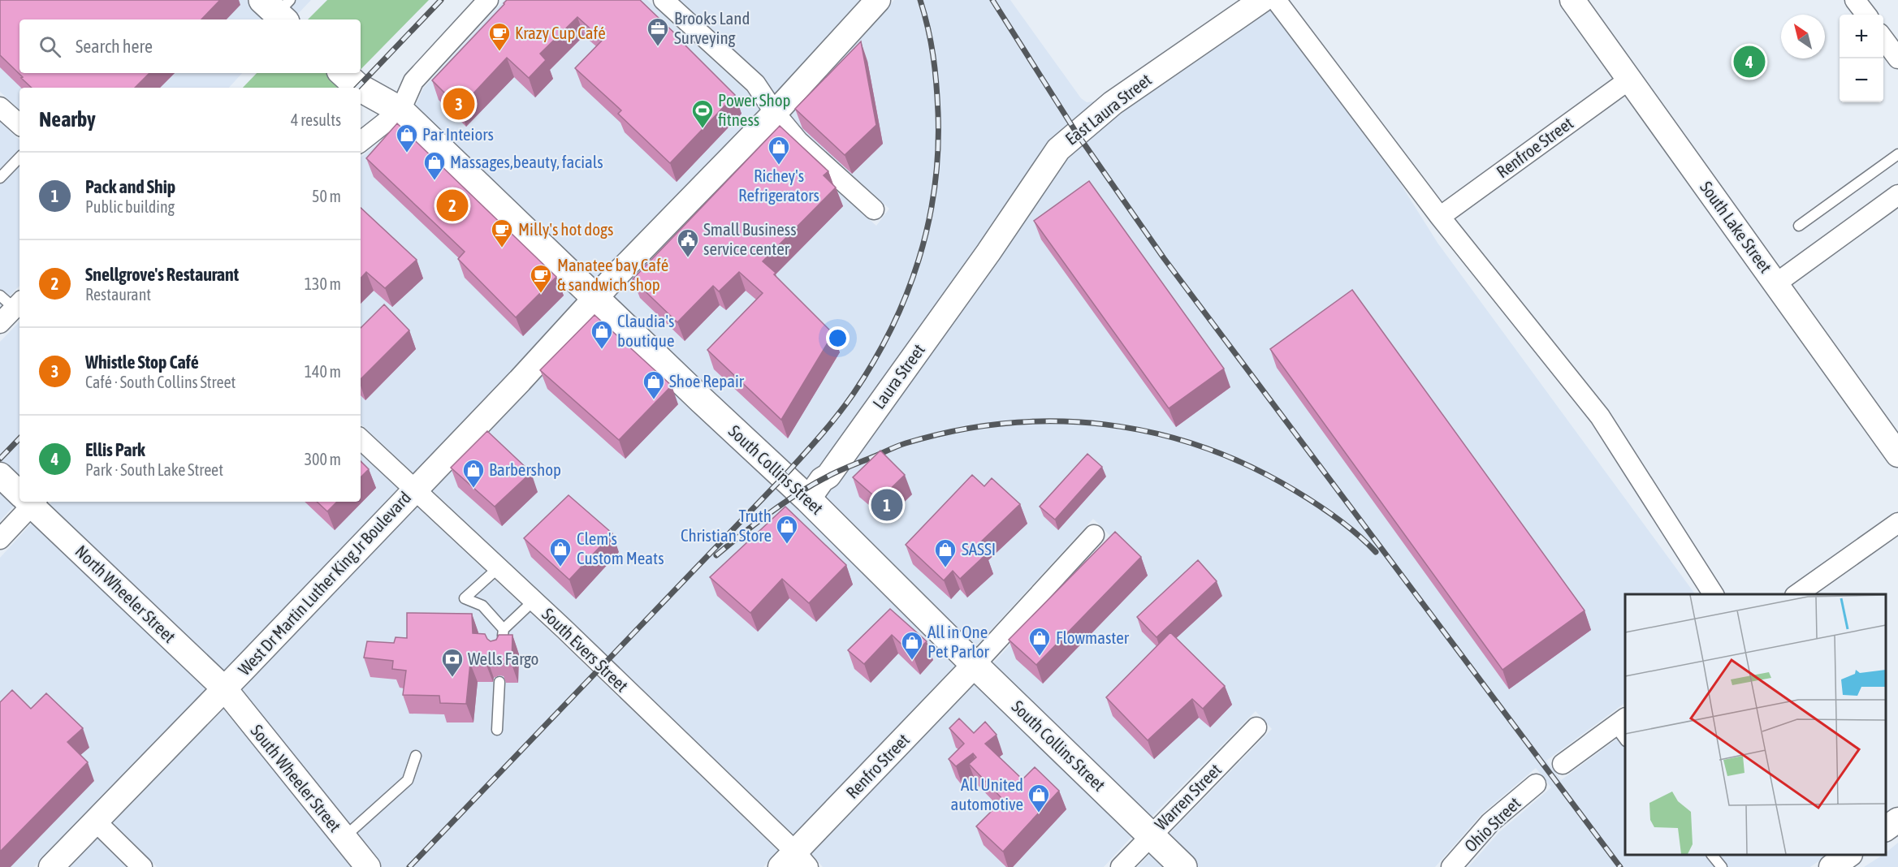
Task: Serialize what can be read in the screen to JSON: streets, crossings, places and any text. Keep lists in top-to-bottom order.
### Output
{
  "streets": {
    "main road": ["South Collins Street"],
    "street": [
      "East Laura Street",
      "Renfroe Street",
      "South Lake Street",
      "Laura Street",
      "West Dr Martin Luther King Jr Boulevard",
      "North Wheeler Street",
      "South Evers Street",
      "Renfro Street",
      "South Wheeler Street",
      "Warren Street",
      "Ohio Street"
    ]
  },
  "crossings": [
    ["East Laura Street", "Laura Street"],
    ["Renfroe Street", "South Lake Street"],
    ["Laura Street", "South Collins Street"],
    ["South Collins Street", "West Dr Martin Luther King Jr Boulevard"],
    ["South Collins Street", "Renfro Street"],
    ["South Collins Street", "Warren Street"],
    ["West Dr Martin Luther King Jr Boulevard", "North Wheeler Street"],
    ["West Dr Martin Luther King Jr Boulevard", "South Evers Street"],
    ["West Dr Martin Luther King Jr Boulevard", "South Wheeler Street"],
    ["North Wheeler Street", "South Wheeler Street"],
    ["South Evers Street", "Renfro Street"]
  ],
  "places": {
    "office": ["Brooks Land Surveying"],
    "cafe": ["Krazy Cup Café", "Milly's hot dogs", "Manatee bay Café & sandwich shop"],
    "sports": ["Power Shop fitness"],
    "shop": [
      "Par Inteiors",
      "Richey's Refrigerators",
      "Massages,beauty, facials",
      "Claudia's boutique",
      "Shoe Repair",
      "Barbershop",
      "Truth Christian Store",
      "Clem's Custom Meats",
      "SASSI",
      "Flowmaster",
      "All in One Pet Parlor",
      "All United automotive"
    ],
    "public building": ["Small Business service center"],
    "bank": ["Wells Fargo"]
  },
  "north": "top left",
  "page": {
    "map_buttons": ["+", "−"],
    "search": "Search here",
    "pins": [
      "4",
      "3",
      "2",
      "1"
    ],
    "heading": ["Nearby", "4 results"],
    "list": [
      {
        "mark": "1",
        "name": "Pack and Ship",
        "note": "Public building",
        "value": "50 m"
      },
      {
        "mark": "2",
        "name": "Snellgrove's Restaurant",
        "note": "Restaurant",
        "value": "130 m"
      },
      {
        "mark": "3",
        "name": "Whistle Stop Café",
        "note": "Café · South Collins Street",
        "value": "140 m"
      },
      {
        "mark": "4",
        "name": "Ellis Park",
        "note": "Park · South Lake Street",
        "value": "300 m"
      }
    ]
  }
}
